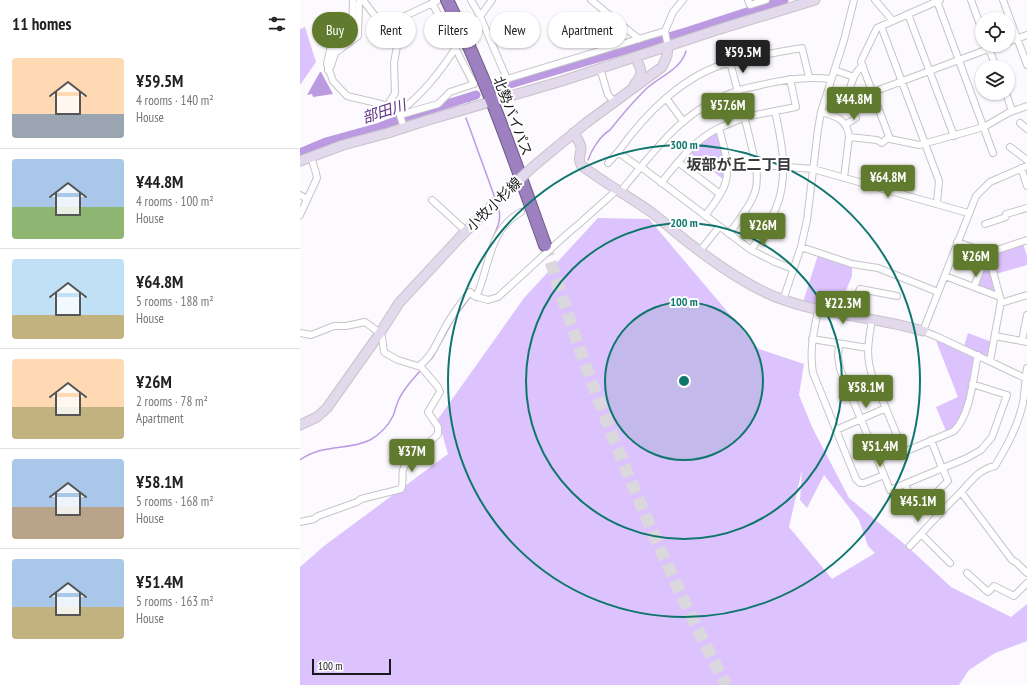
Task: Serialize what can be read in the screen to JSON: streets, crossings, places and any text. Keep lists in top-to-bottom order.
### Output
{
  "streets": {
    "highway": ["北勢バイパス"],
    "street": ["小牧小杉線"]
  },
  "districts": ["坂部が丘二丁目"],
  "water": ["部田川"],
  "scale_bar": "100 m",
  "page": {
    "heading": "11 homes",
    "chip": [
      "Buy",
      "Rent",
      "Filters",
      "New",
      "Apartment"
    ],
    "price": [
      "¥59.5M",
      "¥44.8M",
      "¥57.6M",
      "¥64.8M",
      "¥26M",
      "¥26M",
      "¥22.3M",
      "¥58.1M",
      "¥51.4M",
      "¥37M",
      "¥45.1M"
    ],
    "list": [
      {
        "name": "¥59.5M",
        "note": "4 rooms · 140 m² · House"
      },
      {
        "name": "¥44.8M",
        "note": "4 rooms · 100 m² · House"
      },
      {
        "name": "¥64.8M",
        "note": "5 rooms · 188 m² · House"
      },
      {
        "name": "¥26M",
        "note": "2 rooms · 78 m² · Apartment"
      },
      {
        "name": "¥58.1M",
        "note": "5 rooms · 168 m² · House"
      },
      {
        "name": "¥51.4M",
        "note": "5 rooms · 163 m² · House"
      }
    ],
    "scale": "100 m"
  },
  "rings": ["300 m", "200 m", "100 m"]
}
